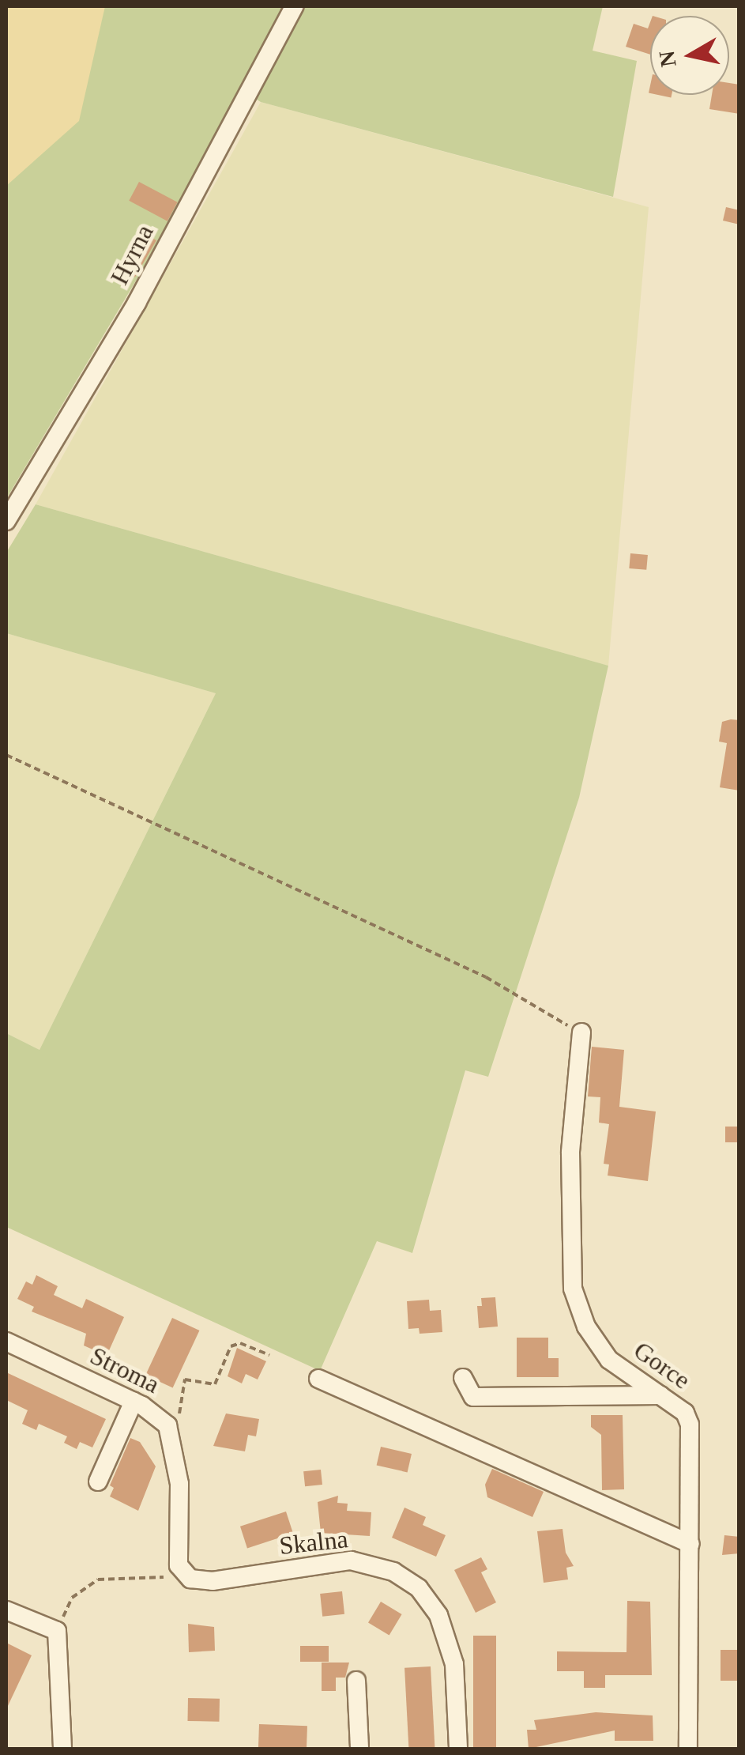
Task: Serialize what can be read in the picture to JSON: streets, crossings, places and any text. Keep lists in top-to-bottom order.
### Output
{
  "streets": {
    "street": [
      "Hyrna",
      "Gorce",
      "Stroma",
      "Skalna"
    ]
  },
  "crossings": [
    ["Stroma", "Skalna"]
  ],
  "north": "left"
}
